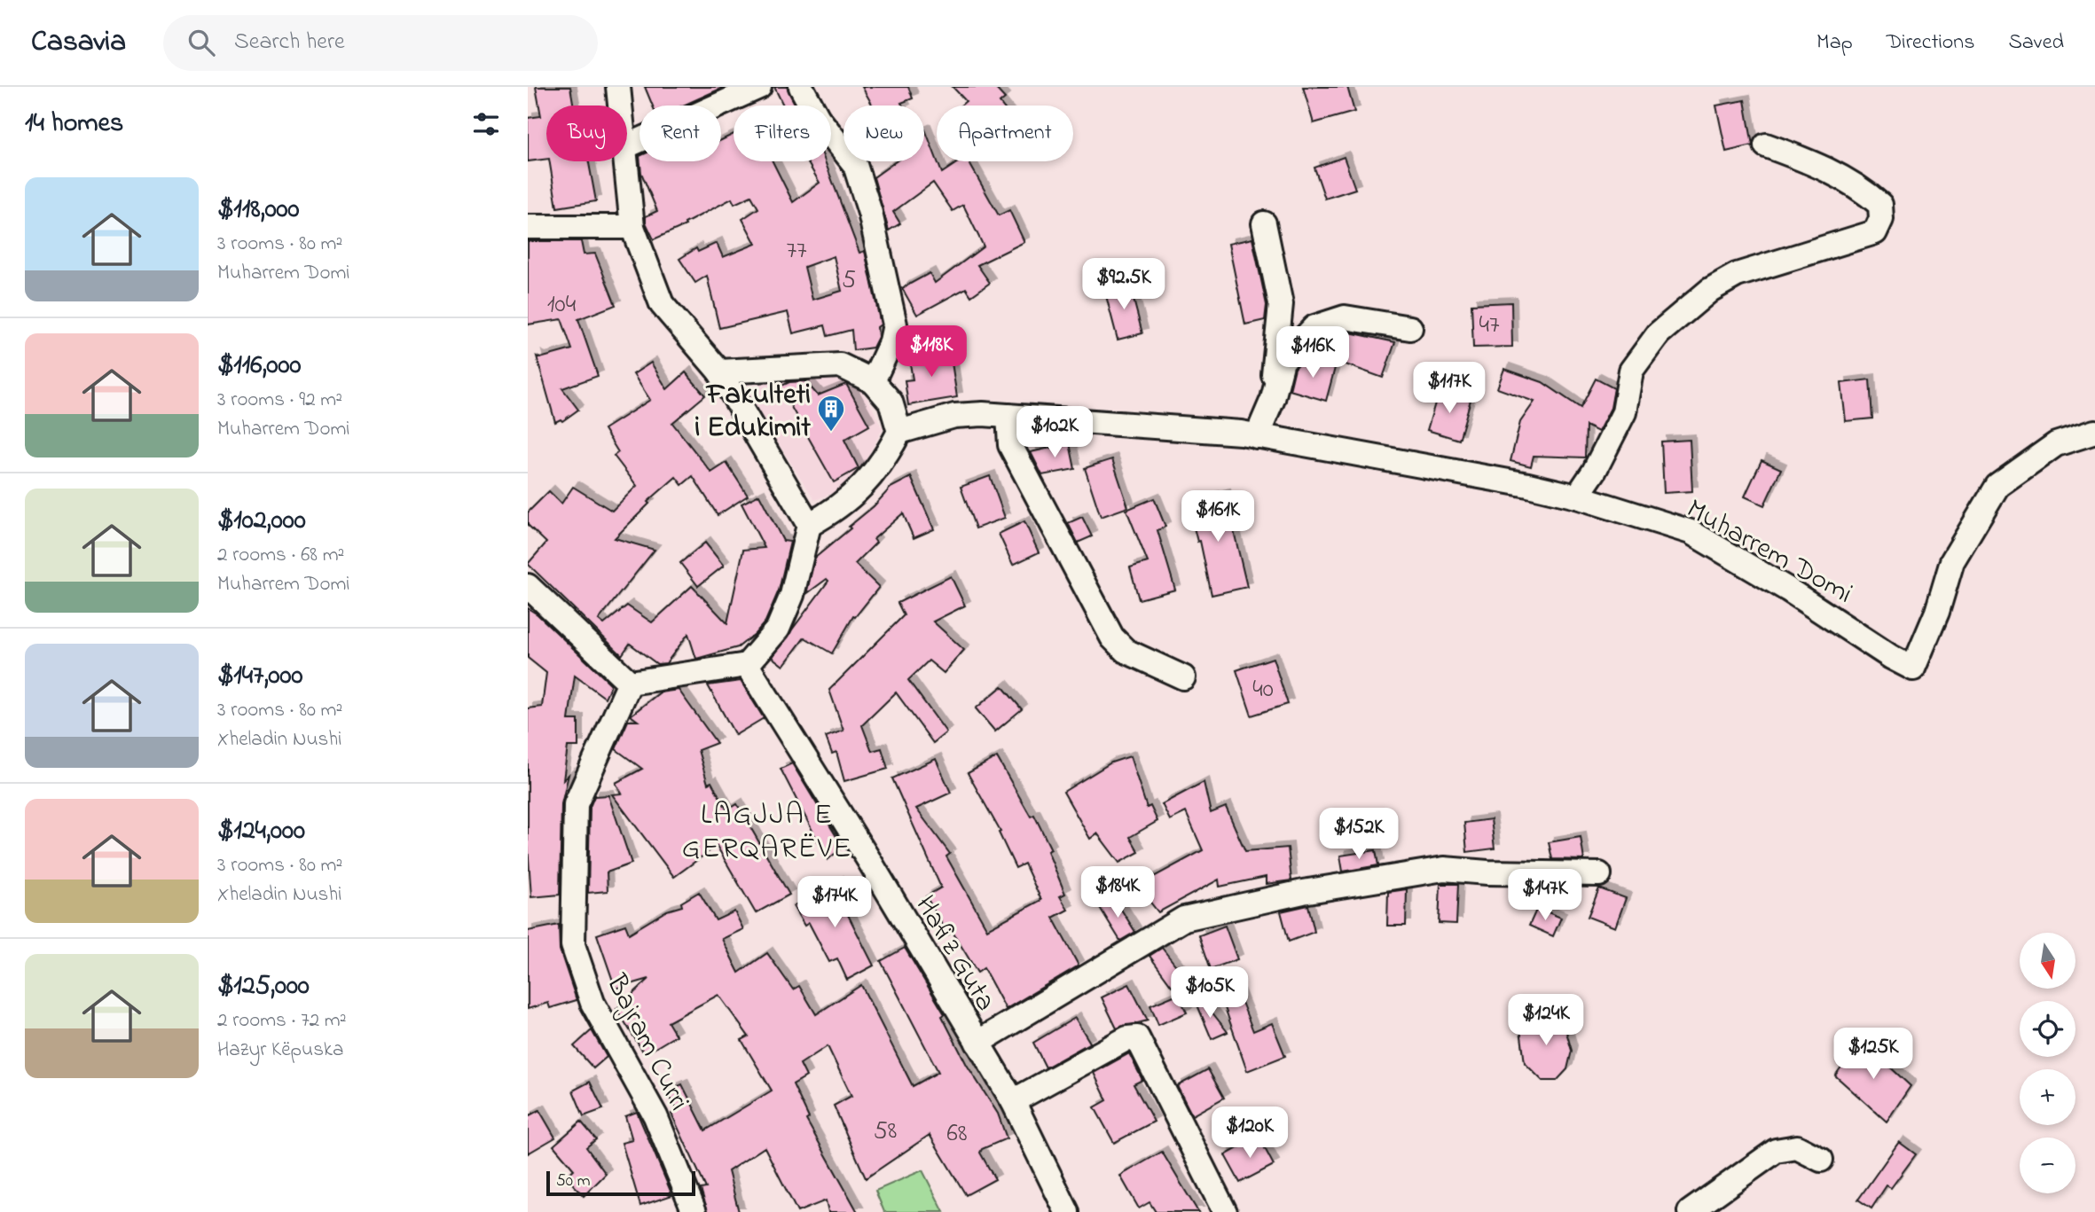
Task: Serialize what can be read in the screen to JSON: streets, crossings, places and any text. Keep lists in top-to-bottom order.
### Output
{
  "streets": {
    "street": ["Muharrem Domi", "Hafiz Guta", "Bajram Curri"]
  },
  "districts": ["LAGJJA E GERQARËVE"],
  "places": {
    "building": ["Fakulteti i Edukimit"]
  },
  "house_numbers": [
    "77",
    "5",
    "104",
    "47",
    "40",
    "58",
    "68"
  ],
  "scale_bar": "50 m",
  "north": "bottom",
  "page": {
    "header": "Casavia",
    "search": "Search here",
    "nav": ["Map", "Directions", "Saved"],
    "heading": "14 homes",
    "chip": [
      "Buy",
      "Rent",
      "Filters",
      "New",
      "Apartment"
    ],
    "list": [
      {
        "name": "$118,000",
        "note": "3 rooms · 80 m² · Muharrem Domi"
      },
      {
        "name": "$116,000",
        "note": "3 rooms · 92 m² · Muharrem Domi"
      },
      {
        "name": "$102,000",
        "note": "2 rooms · 68 m² · Muharrem Domi"
      },
      {
        "name": "$147,000",
        "note": "3 rooms · 80 m² · Xheladin Nushi"
      },
      {
        "name": "$124,000",
        "note": "3 rooms · 80 m² · Xheladin Nushi"
      },
      {
        "name": "$125,000",
        "note": "2 rooms · 72 m² · Hazyr Këpuska"
      }
    ],
    "price": [
      "$92.5K",
      "$118K",
      "$116K",
      "$117K",
      "$102K",
      "$161K",
      "$152K",
      "$184K",
      "$147K",
      "$174K",
      "$105K",
      "$124K",
      "$125K",
      "$120K"
    ],
    "map_buttons": ["+", "−"],
    "scale": "50 m"
  }
}
